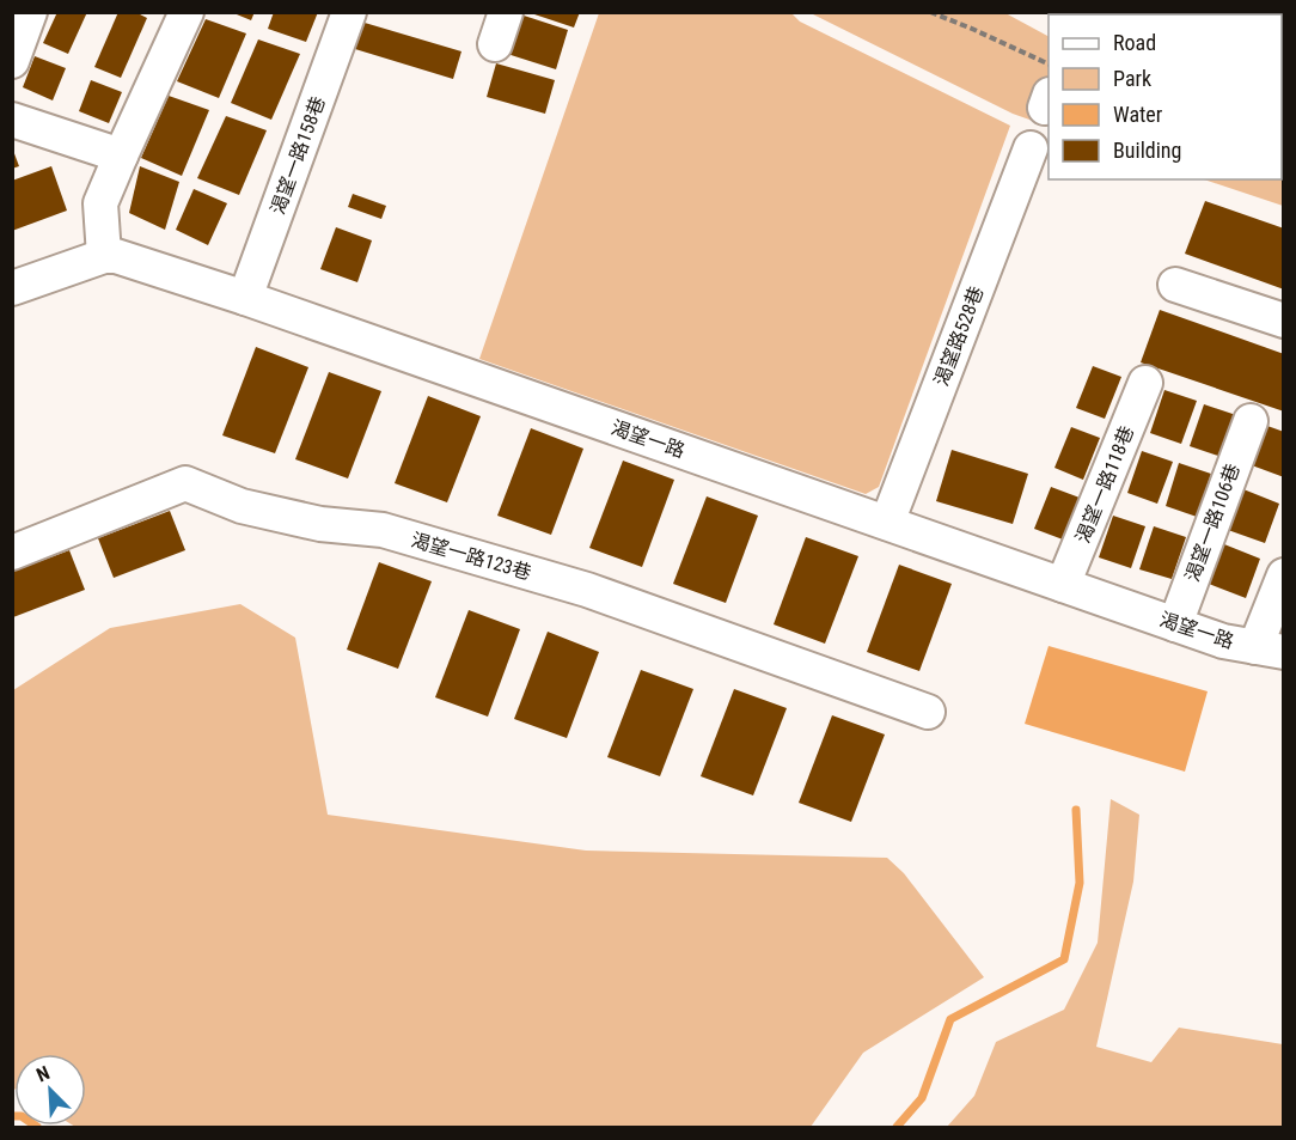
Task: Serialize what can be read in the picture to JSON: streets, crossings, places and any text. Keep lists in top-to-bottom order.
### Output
{
  "streets": {
    "street": [
      "渴望一路158巷",
      "渴望路528巷",
      "渴望一路",
      "渴望一路118巷",
      "渴望一路106巷",
      "渴望一路123巷"
    ]
  },
  "crossings": [
    ["渴望一路158巷", "渴望一路"],
    ["渴望路528巷", "渴望一路"],
    ["渴望一路", "渴望一路118巷"],
    ["渴望一路", "渴望一路106巷"]
  ],
  "legend": [
    "Road",
    "Park",
    "Water",
    "Building"
  ],
  "north": "top left"
}
